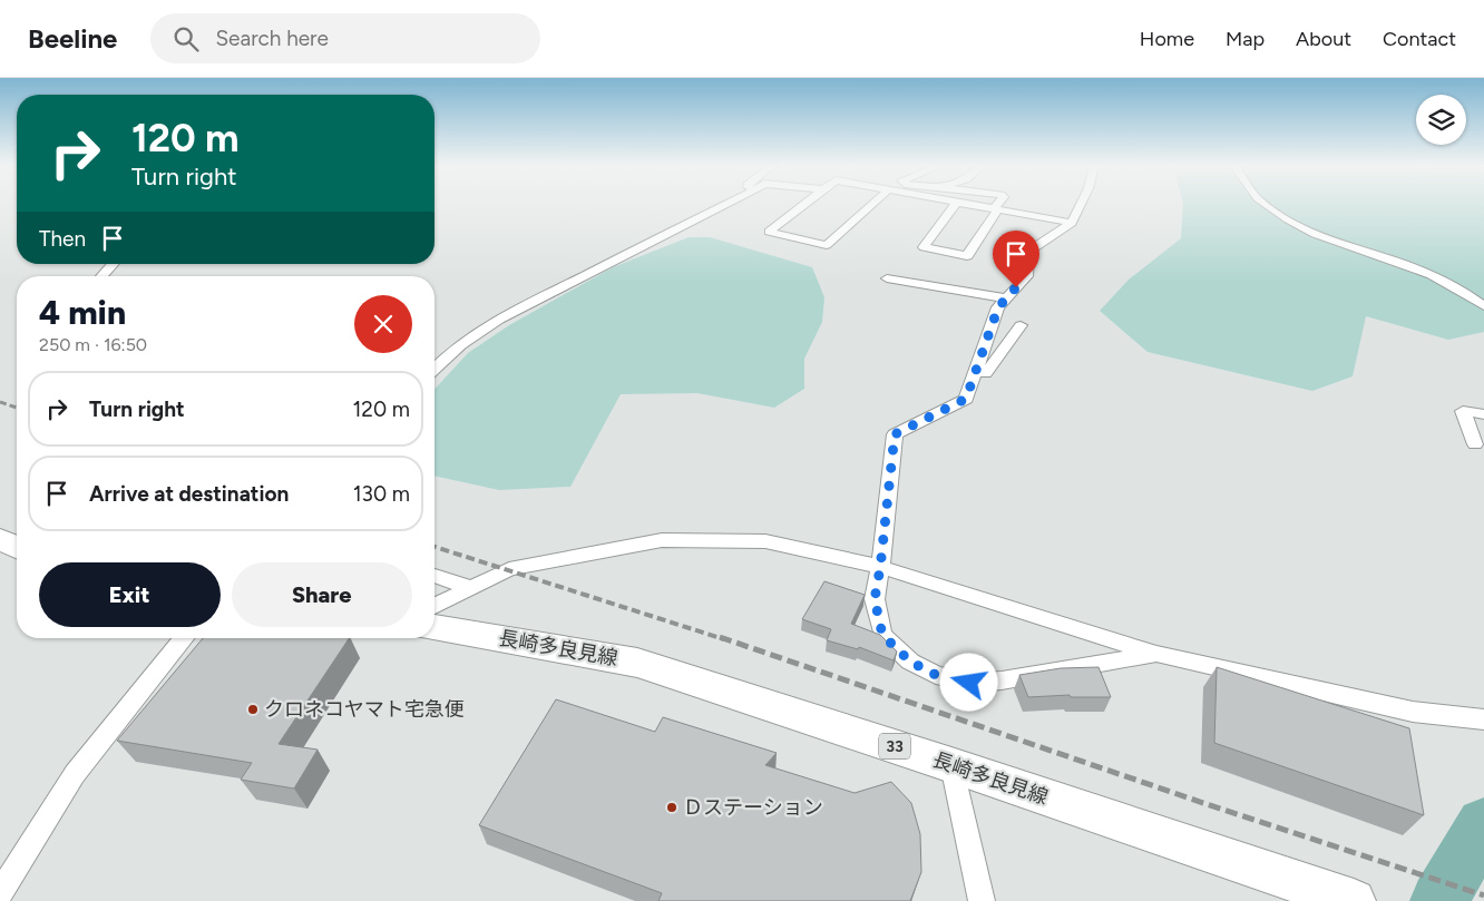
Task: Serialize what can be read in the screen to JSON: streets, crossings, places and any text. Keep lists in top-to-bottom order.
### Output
{
  "streets": {
    "main road": ["長崎多良見線", "33"]
  },
  "places": ["クロネコヤマト宅急便", "Ｄステーション"],
  "page": {
    "header": "Beeline",
    "search": "Search here",
    "nav": [
      "Home",
      "Map",
      "About",
      "Contact"
    ],
    "turn": ["120 m", "Turn right"],
    "then": "Then",
    "heading": ["4 min", "250 m · 16:50"],
    "list": [
      {
        "name": "Turn right",
        "value": "120 m"
      },
      {
        "name": "Arrive at destination",
        "value": "130 m"
      }
    ],
    "buttons": ["Exit", "Share"]
  }
}
